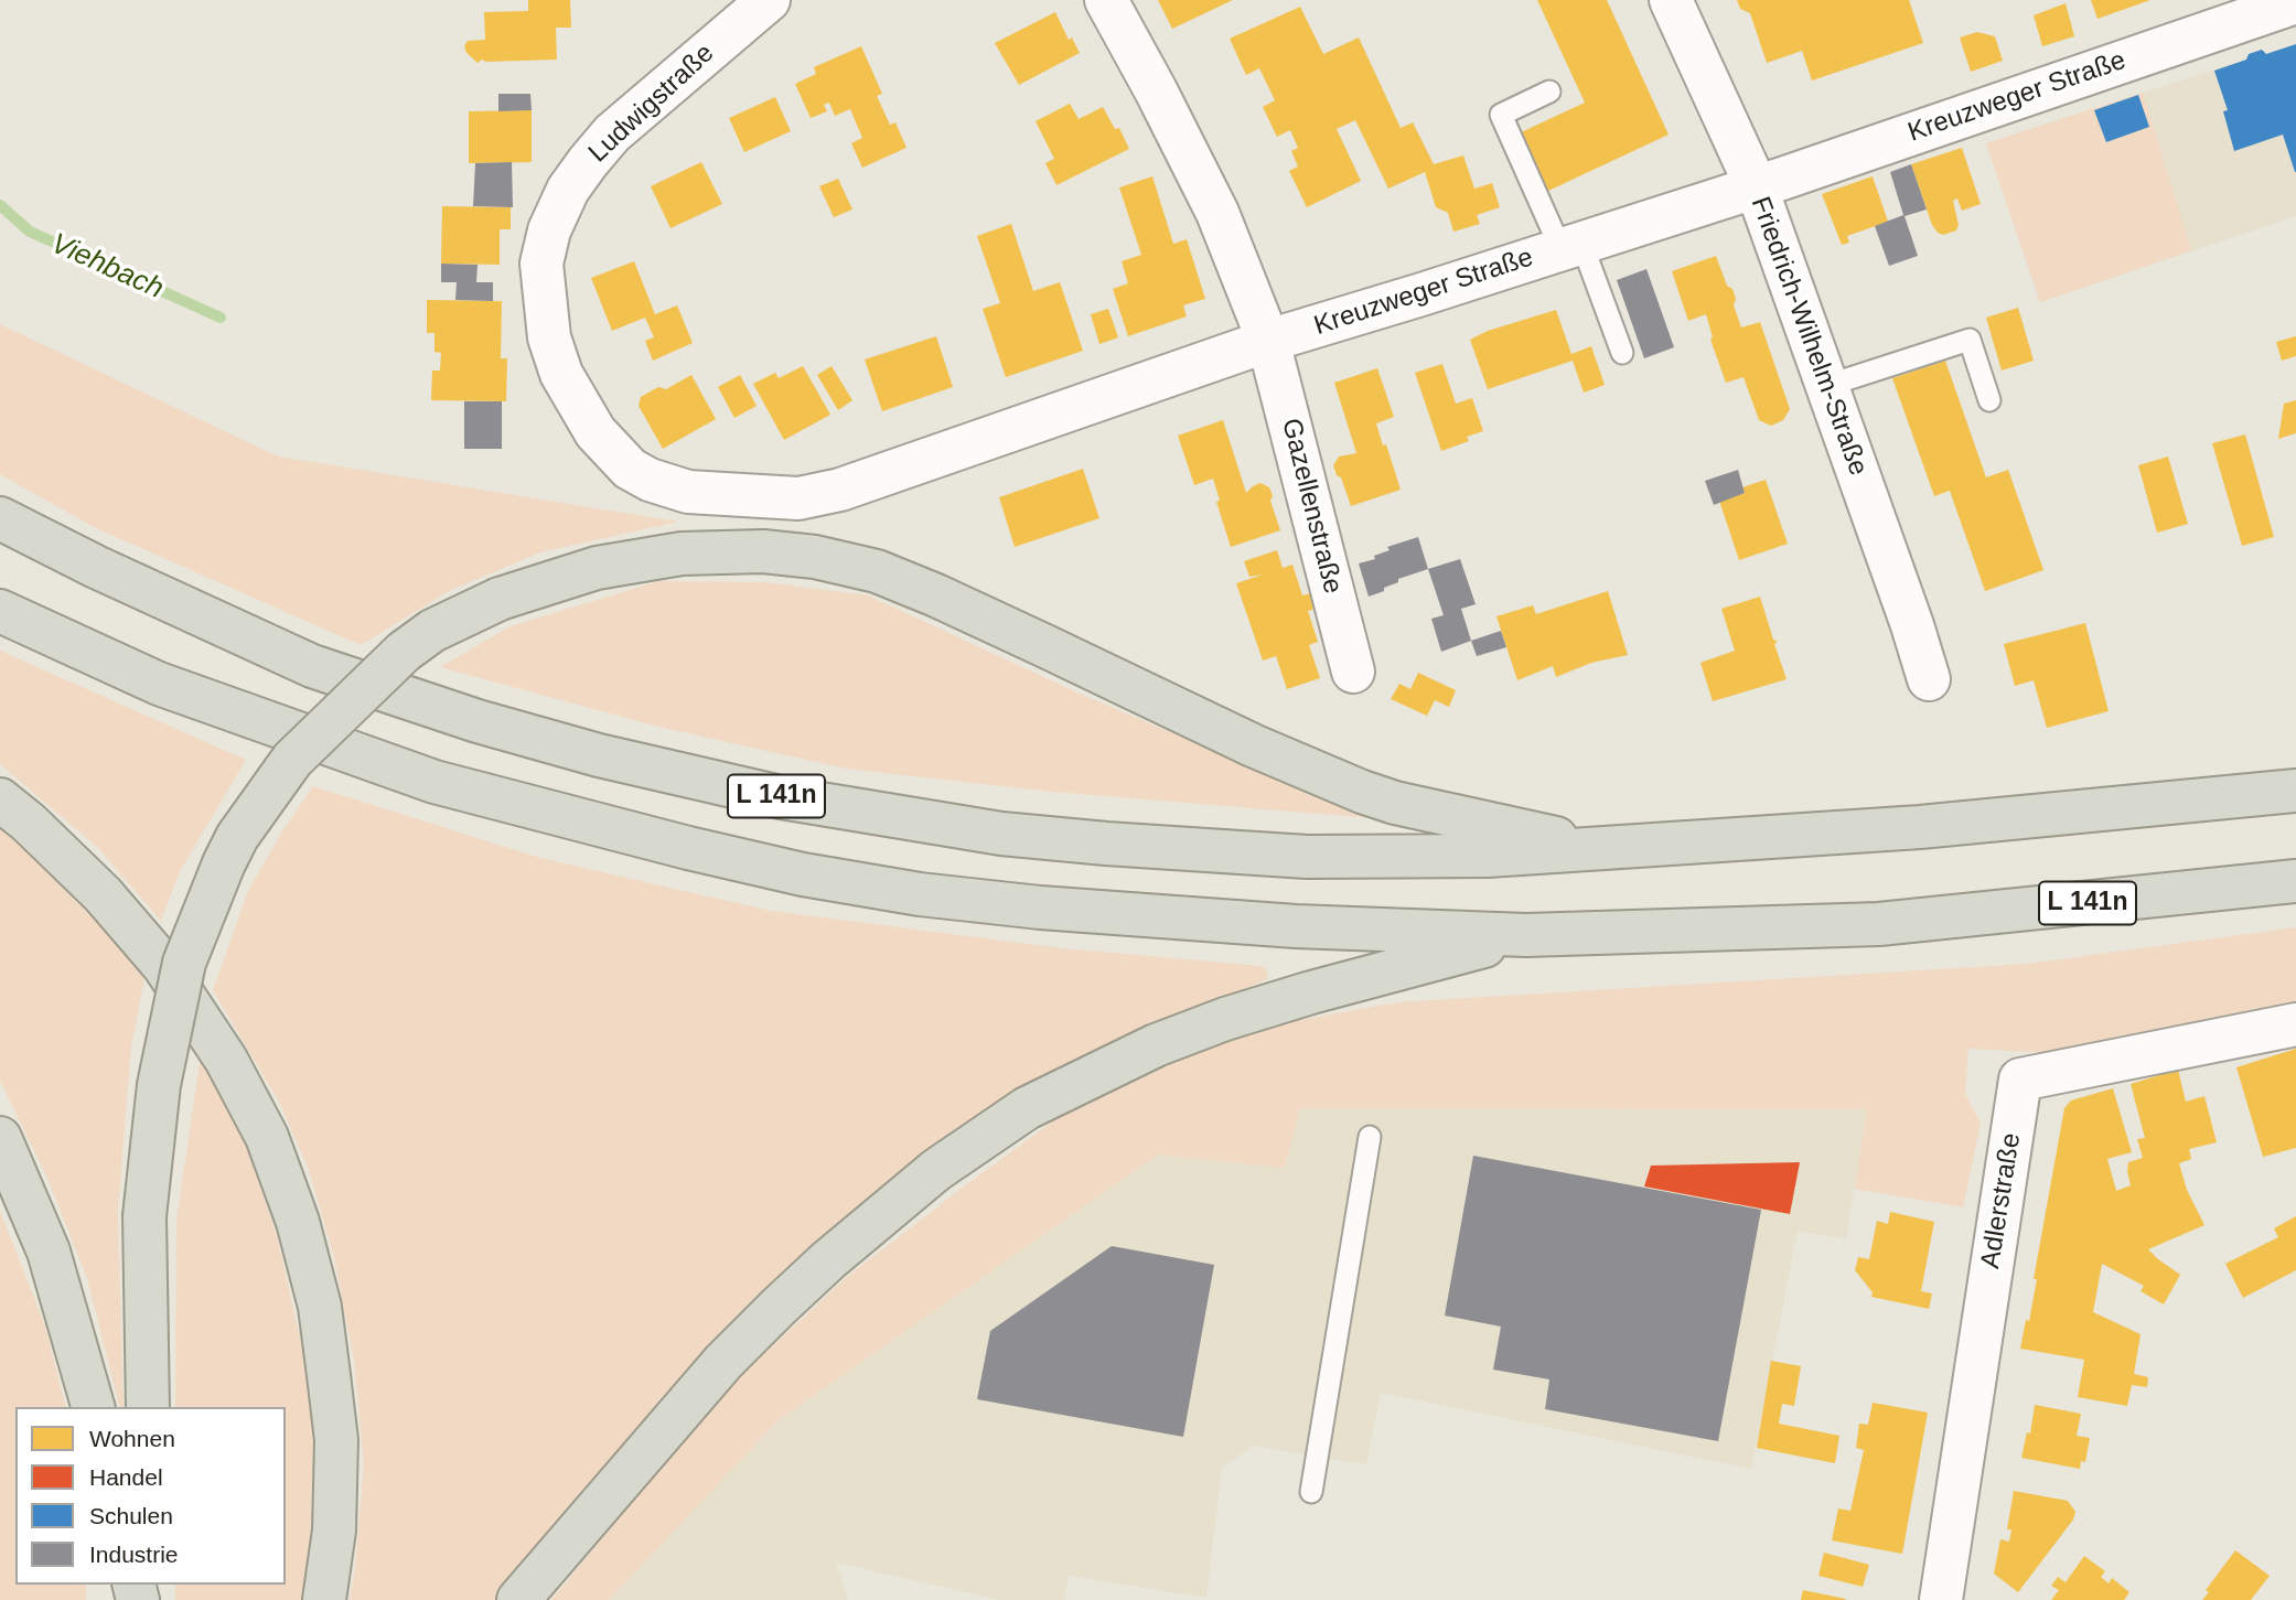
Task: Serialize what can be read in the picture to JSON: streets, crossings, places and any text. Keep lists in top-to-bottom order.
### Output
{
  "streets": {
    "highway": ["L 141n"],
    "street": [
      "Kreuzweger Straße",
      "Ludwigstraße",
      "Friedrich-Wilhelm-Straße",
      "Gazellenstraße",
      "Adlerstraße"
    ]
  },
  "crossings": [
    ["Kreuzweger Straße", "Ludwigstraße"],
    ["Kreuzweger Straße", "Friedrich-Wilhelm-Straße"],
    ["Kreuzweger Straße", "Gazellenstraße"]
  ],
  "water": ["Viehbach"],
  "legend": [
    "Wohnen",
    "Handel",
    "Schulen",
    "Industrie"
  ]
}
